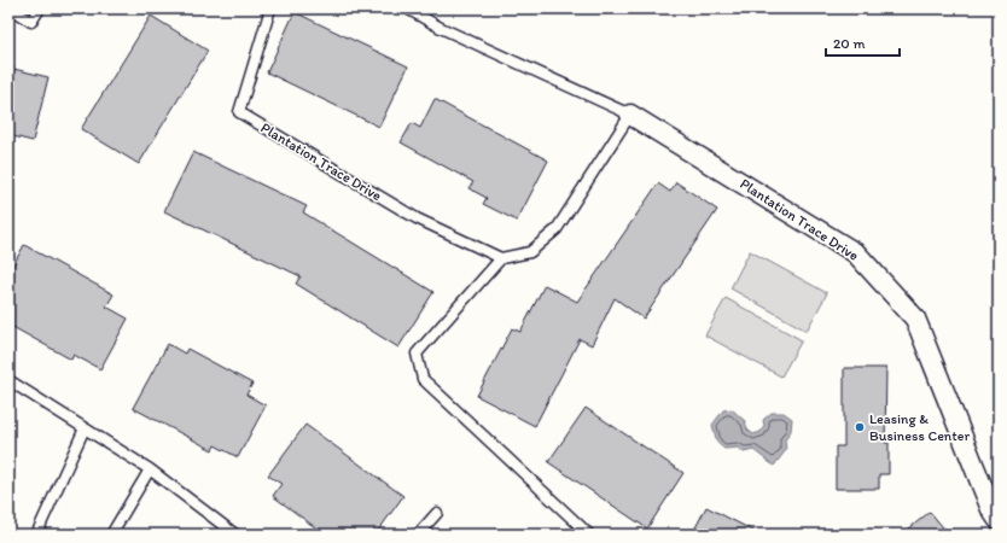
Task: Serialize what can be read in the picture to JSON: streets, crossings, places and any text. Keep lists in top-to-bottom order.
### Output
{
  "streets": {
    "street": ["Plantation Trace Drive"]
  },
  "places": ["Leasing & Business Center"],
  "scale_bar": "20 m"
}
